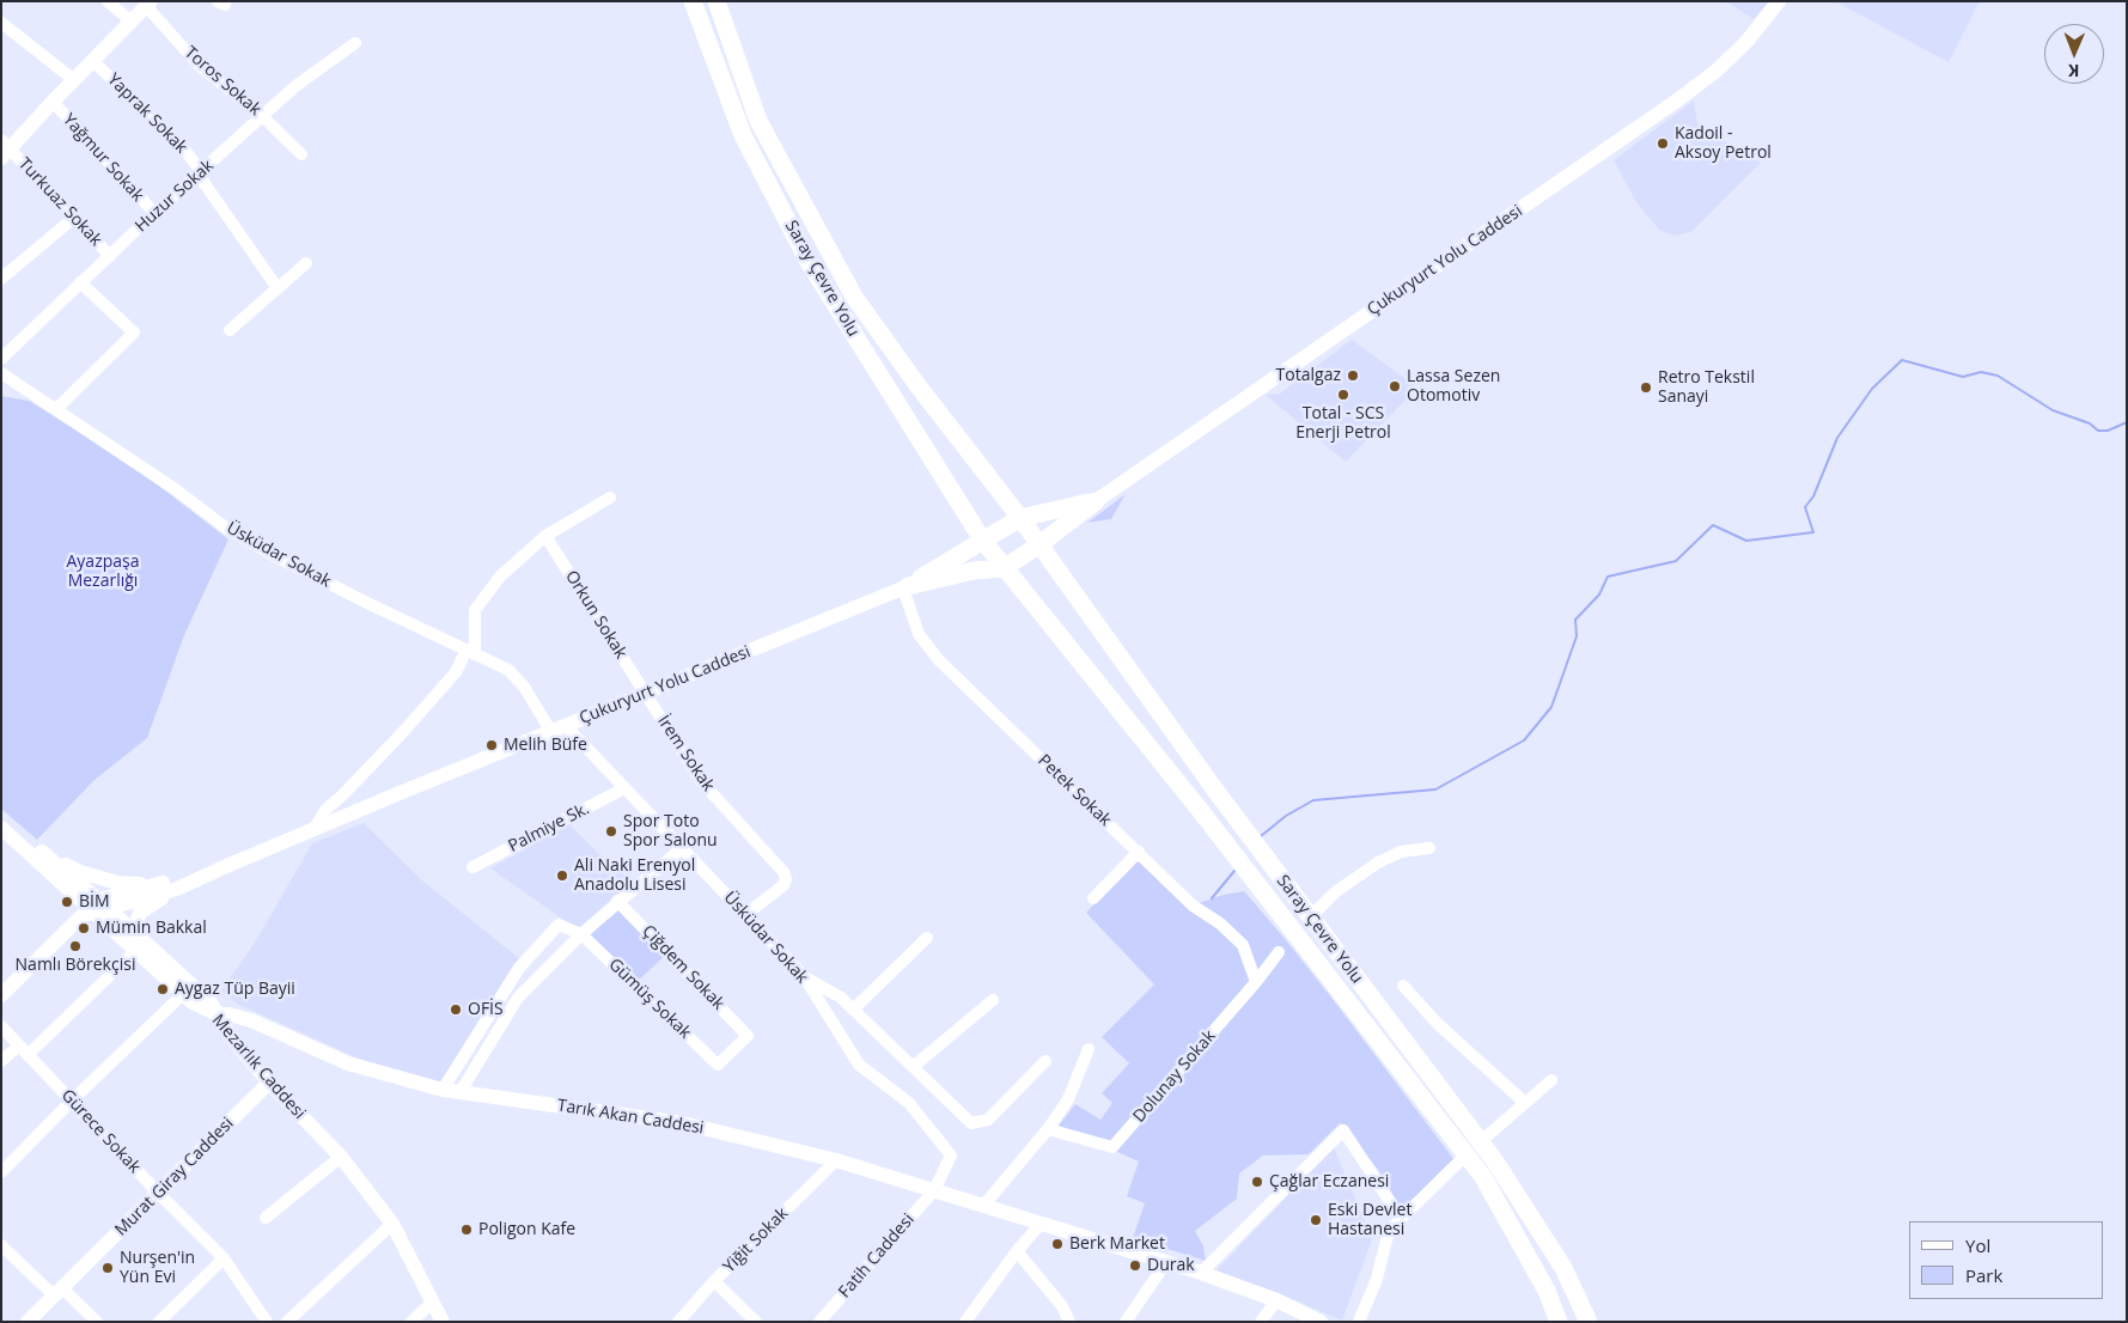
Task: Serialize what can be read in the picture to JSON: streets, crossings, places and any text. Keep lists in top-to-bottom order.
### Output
{
  "streets": {
    "highway": ["Saray Çevre Yolu"],
    "main road": [
      "Çukuryurt Yolu Caddesi",
      "Mezarlık Caddesi",
      "Tarık Akan Caddesi",
      "Murat Giray Caddesi"
    ],
    "street": [
      "Toros Sokak",
      "Yaprak Sokak",
      "Yağmur Sokak",
      "Huzur Sokak",
      "Turkuaz Sokak",
      "Üsküdar Sokak",
      "Orkun Sokak",
      "İrem Sokak",
      "Petek Sokak",
      "Palmiye Sk.",
      "Çiğdem Sokak",
      "Gümüş Sokak",
      "Dolunay Sokak",
      "Gürece Sokak",
      "Yiğit Sokak",
      "Fatih Caddesi"
    ]
  },
  "crossings": [
    ["Toros Sokak", "Huzur Sokak"],
    ["Yaprak Sokak", "Huzur Sokak"],
    ["Yağmur Sokak", "Huzur Sokak"],
    ["Huzur Sokak", "Turkuaz Sokak"],
    ["Çukuryurt Yolu Caddesi", "Üsküdar Sokak"],
    ["Çukuryurt Yolu Caddesi", "Orkun Sokak"],
    ["Çukuryurt Yolu Caddesi", "İrem Sokak"],
    ["Çukuryurt Yolu Caddesi", "Petek Sokak"],
    ["Çukuryurt Yolu Caddesi", "Mezarlık Caddesi"],
    ["Üsküdar Sokak", "İrem Sokak"],
    ["Üsküdar Sokak", "Palmiye Sk."],
    ["Üsküdar Sokak", "Tarık Akan Caddesi"],
    ["Üsküdar Sokak", "Fatih Caddesi"],
    ["Orkun Sokak", "İrem Sokak"],
    ["Petek Sokak", "Dolunay Sokak"],
    ["Çiğdem Sokak", "Gümüş Sokak"],
    ["Mezarlık Caddesi", "Tarık Akan Caddesi"],
    ["Mezarlık Caddesi", "Murat Giray Caddesi"],
    ["Tarık Akan Caddesi", "Yiğit Sokak"],
    ["Tarık Akan Caddesi", "Fatih Caddesi"],
    ["Gürece Sokak", "Murat Giray Caddesi"]
  ],
  "parks": ["Ayazpaşa Mezarlığı"],
  "places": [
    "Kadoil - Aksoy Petrol",
    "Totalgaz",
    "Lassa Sezen Otomotiv",
    "Retro Tekstil Sanayi",
    "Total - SCS Enerji Petrol",
    "Melih Büfe",
    "Spor Toto Spor Salonu",
    "Ali Naki Erenyol Anadolu Lisesi",
    "BİM",
    "Mümin Bakkal",
    "Namlı Börekçisi",
    "Aygaz Tüp Bayii",
    "OFİS",
    "Çağlar Eczanesi",
    "Eski Devlet Hastanesi",
    "Poligon Kafe",
    "Berk Market",
    "Durak",
    "Nurşen'in Yün Evi"
  ],
  "legend": ["Yol", "Park"],
  "north": "bottom"
}
